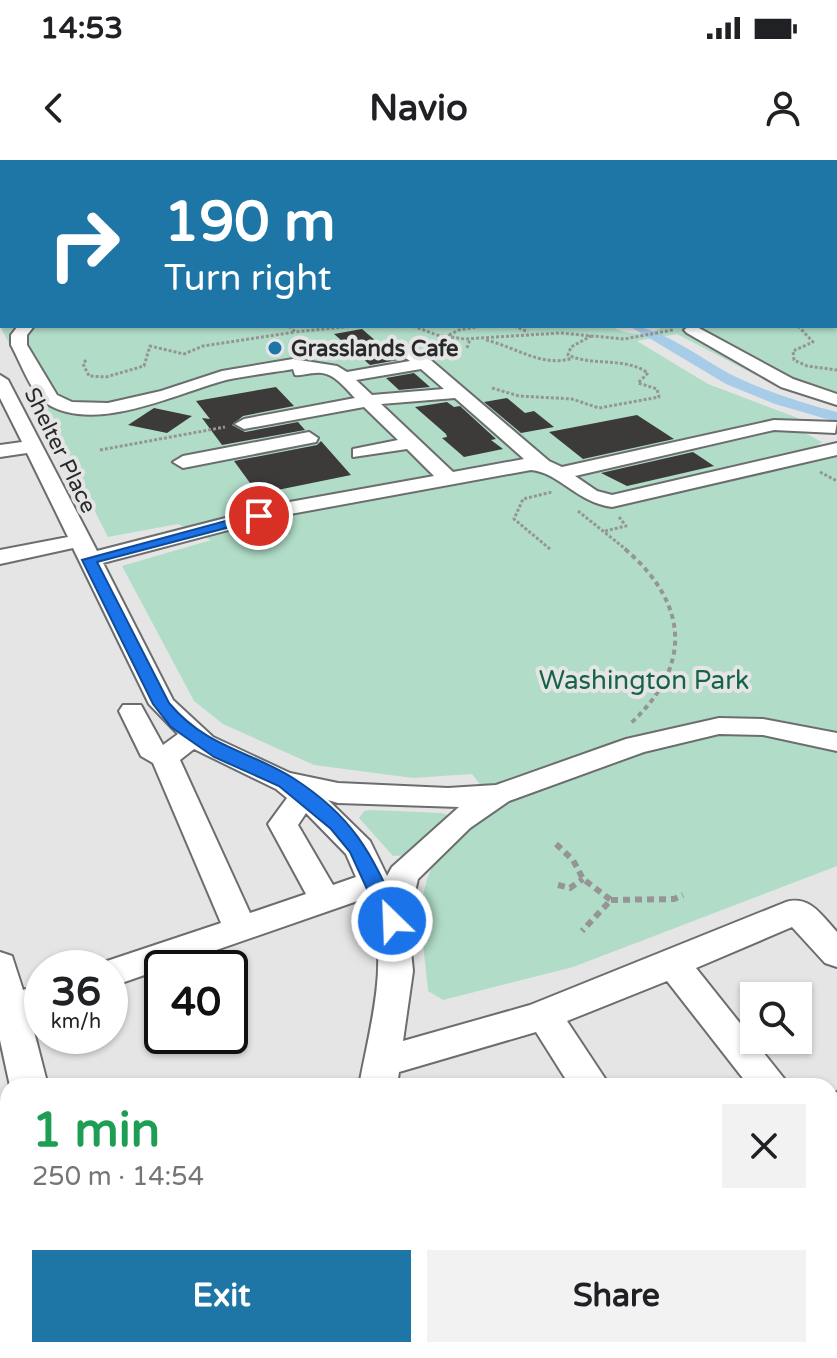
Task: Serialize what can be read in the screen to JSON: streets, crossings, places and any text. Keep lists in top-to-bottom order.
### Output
{
  "streets": {
    "street": ["Shelter Place"]
  },
  "parks": ["Washington Park"],
  "places": ["Grasslands Cafe"],
  "page": {
    "status": "14:53",
    "header": "Navio",
    "turn": ["190 m", "Turn right"],
    "speed": "36 km/h",
    "limit": "40",
    "heading": ["1 min", "250 m · 14:54"],
    "buttons": ["Exit", "Share"]
  }
}
